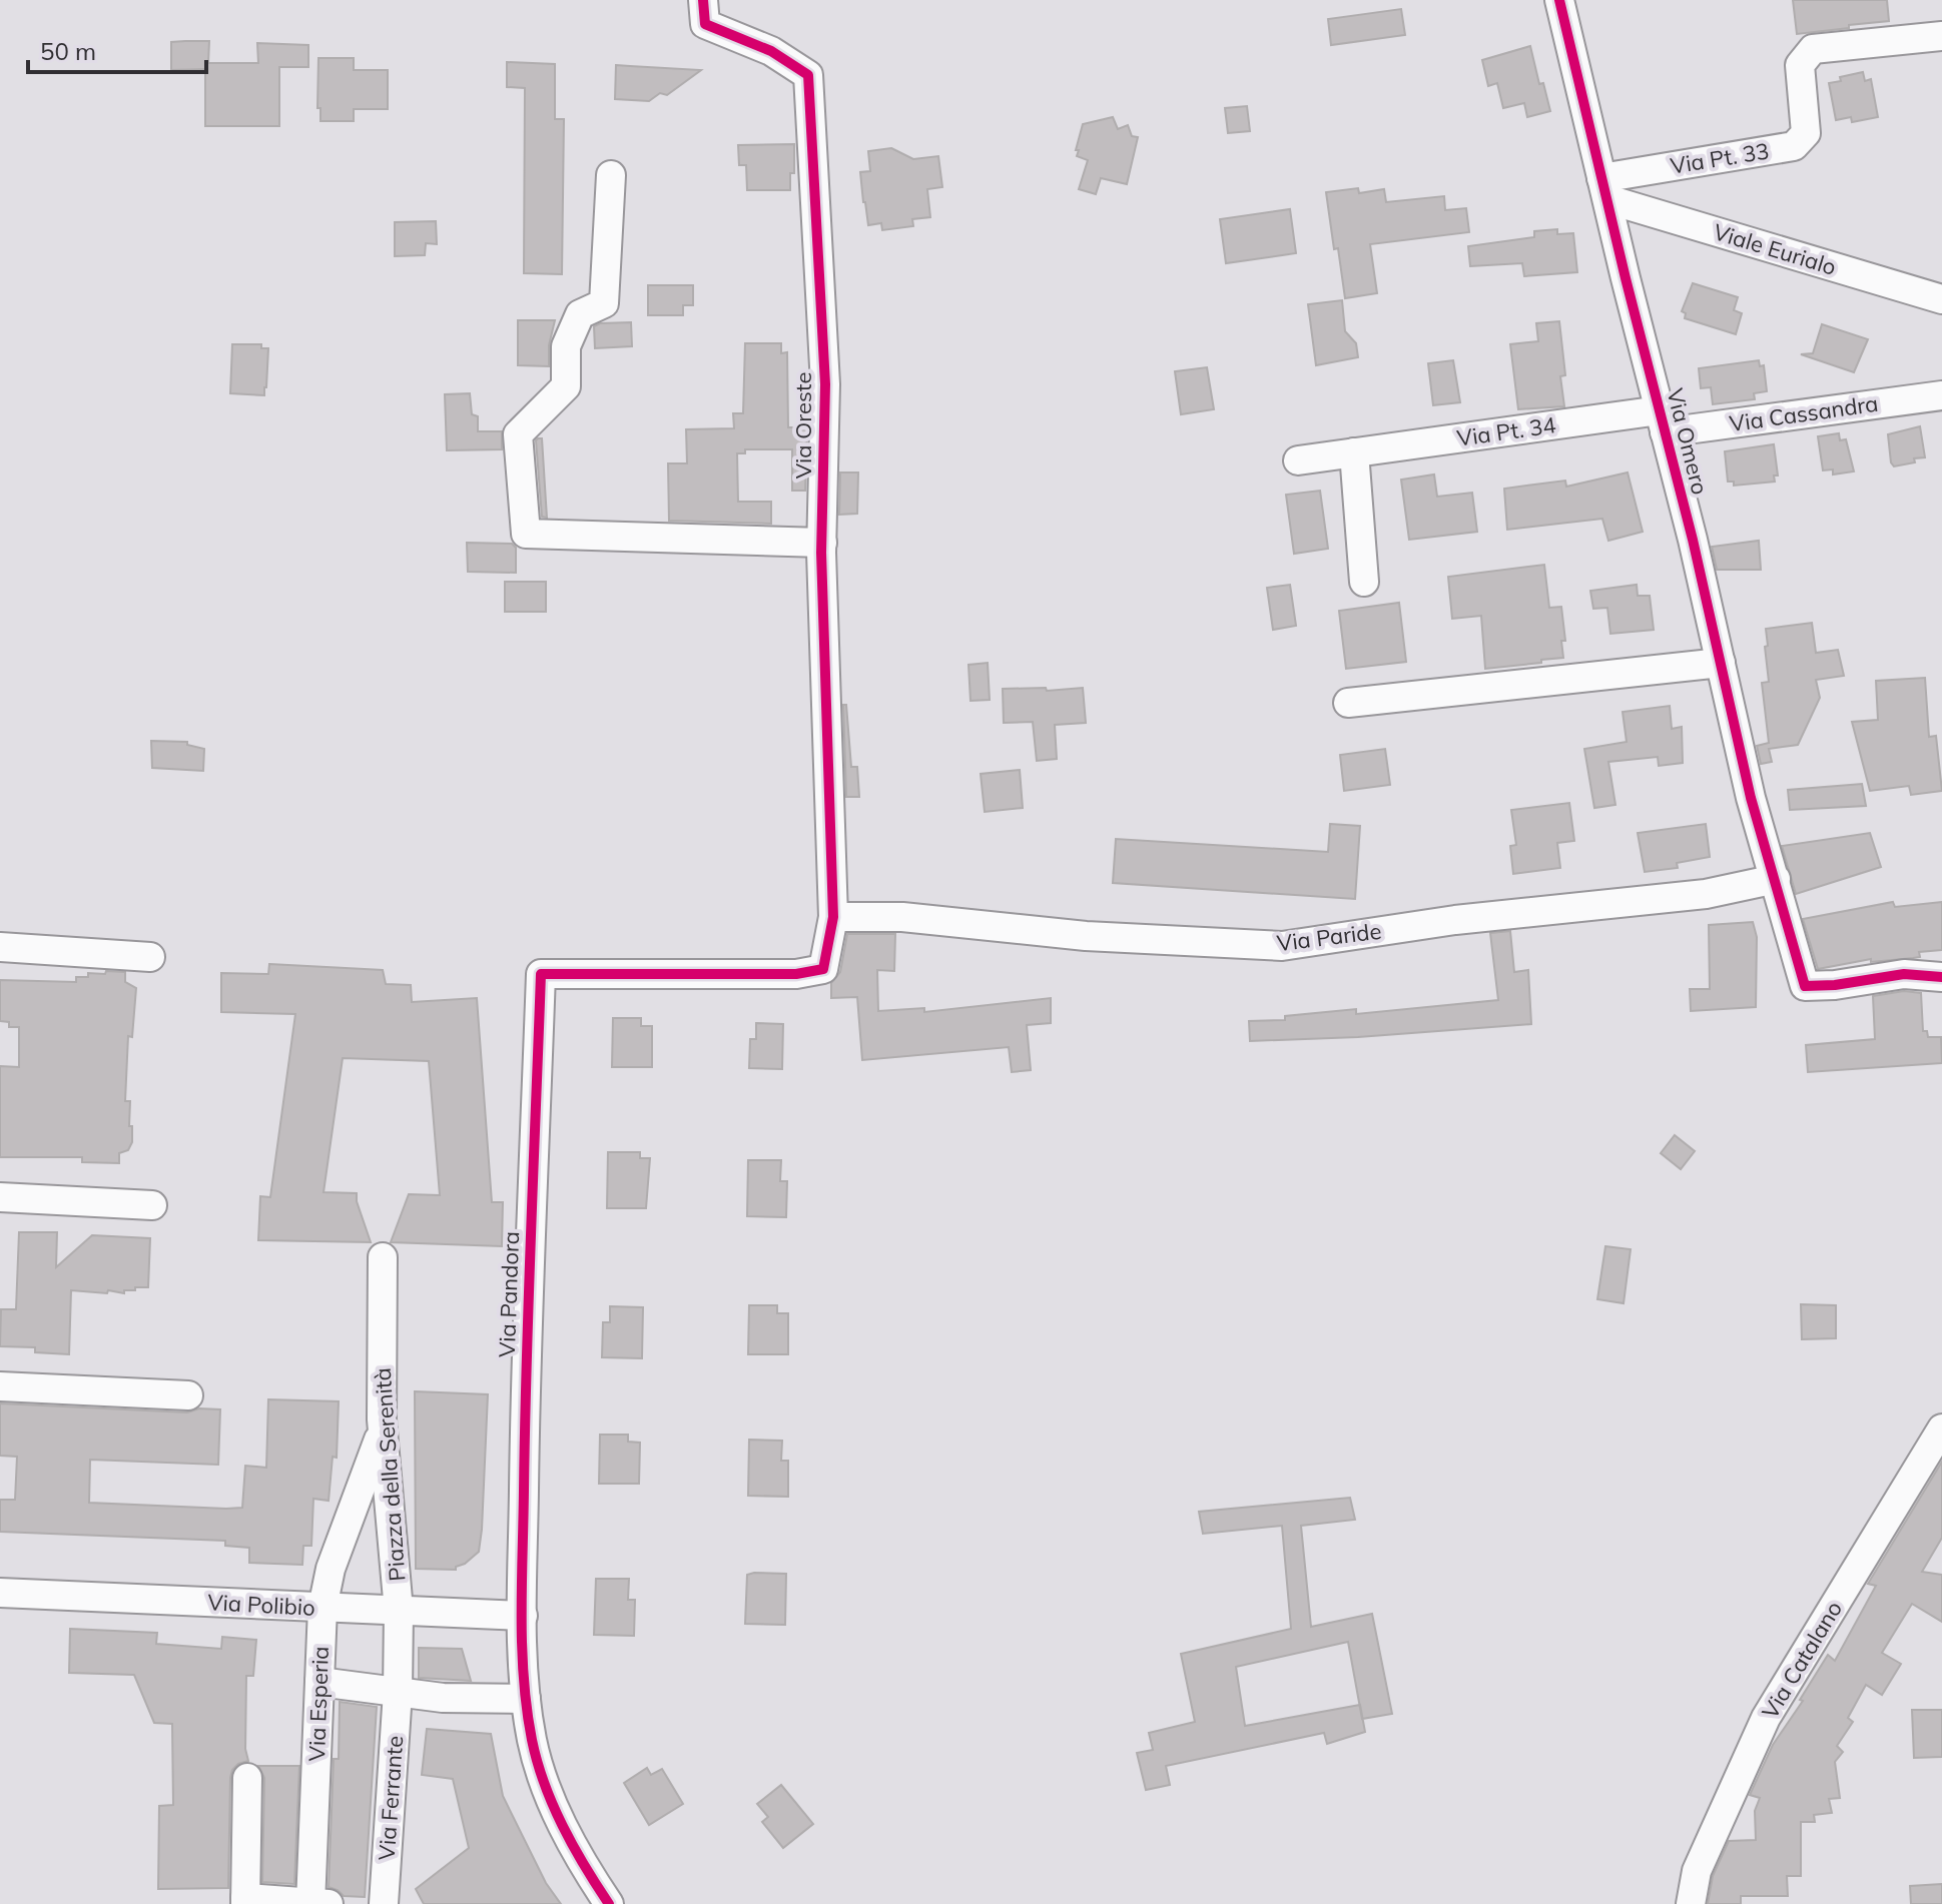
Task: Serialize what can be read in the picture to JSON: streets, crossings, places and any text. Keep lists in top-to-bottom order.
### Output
{
  "streets": {
    "street": [
      "Via Pt. 33",
      "Viale Eurialo",
      "Via Cassandra",
      "Via Oreste",
      "Via Pt. 34",
      "Via Omero",
      "Via Paride",
      "Via Pandora",
      "Piazza della Serenità",
      "Via Polibio",
      "Via Catalano",
      "Via Esperia",
      "Via Ferrante"
    ]
  },
  "crossings": [
    ["Via Pt. 33", "Viale Eurialo"],
    ["Via Pt. 33", "Via Omero"],
    ["Viale Eurialo", "Via Omero"],
    ["Via Cassandra", "Via Pt. 34"],
    ["Via Cassandra", "Via Omero"],
    ["Via Oreste", "Via Paride"],
    ["Via Oreste", "Via Pandora"],
    ["Via Pt. 34", "Via Omero"],
    ["Via Omero", "Via Paride"],
    ["Via Pandora", "Via Polibio"],
    ["Piazza della Serenità", "Via Polibio"],
    ["Piazza della Serenità", "Via Esperia"],
    ["Piazza della Serenità", "Via Ferrante"],
    ["Via Polibio", "Via Esperia"]
  ],
  "scale_bar": "50 m"
}
